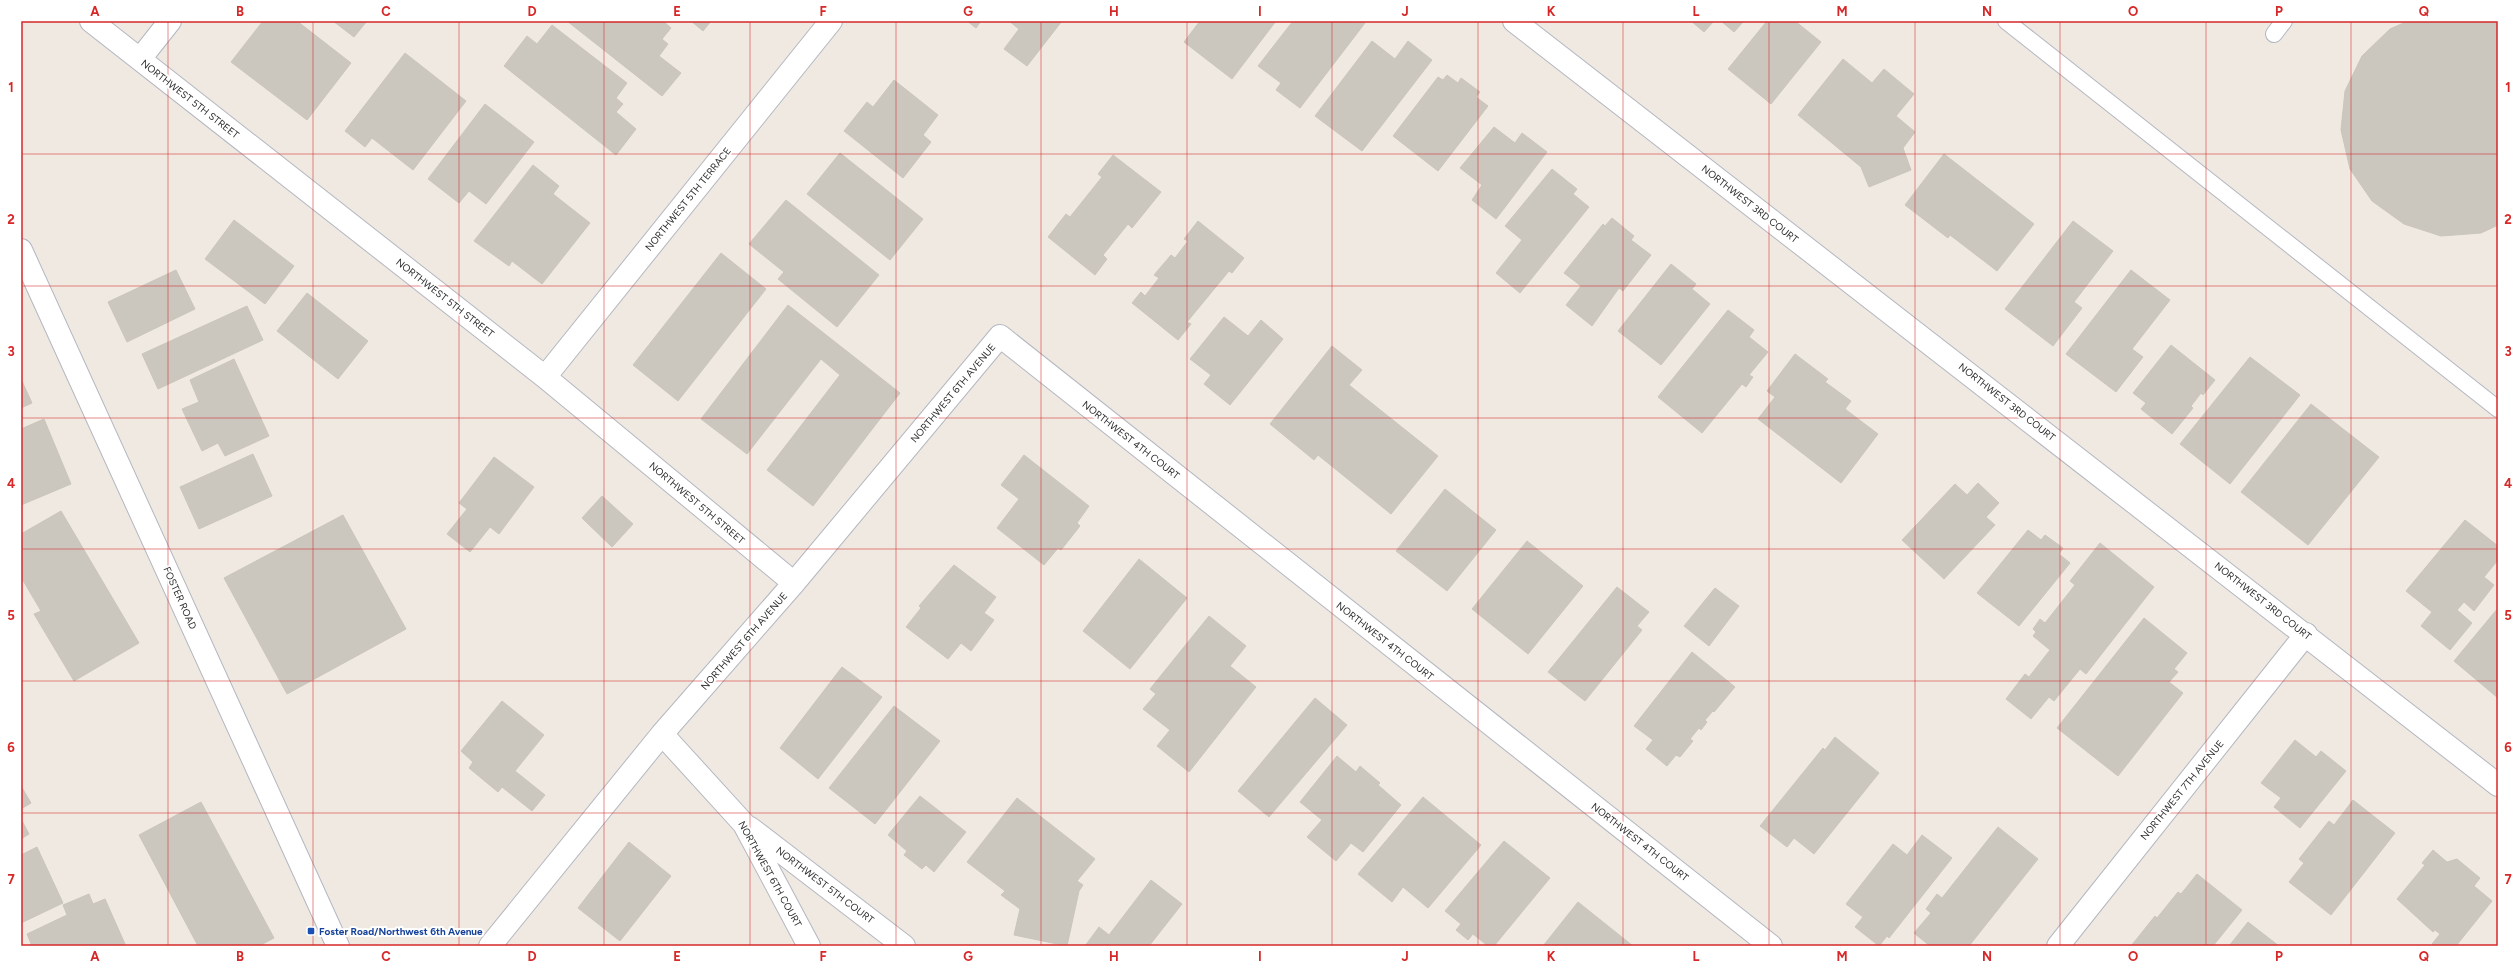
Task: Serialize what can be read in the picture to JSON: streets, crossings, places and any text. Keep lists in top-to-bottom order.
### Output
{
  "streets": {
    "street": [
      "NORTHWEST 5TH STREET",
      "NORTHWEST 5TH TERRACE",
      "NORTHWEST 3RD COURT",
      "NORTHWEST 6TH AVENUE",
      "NORTHWEST 4TH COURT",
      "FOSTER ROAD",
      "NORTHWEST 7TH AVENUE",
      "NORTHWEST 6TH COURT",
      "NORTHWEST 5TH COURT"
    ]
  },
  "crossings": [
    ["NORTHWEST 5TH STREET", "NORTHWEST 5TH TERRACE"],
    ["NORTHWEST 5TH STREET", "NORTHWEST 6TH AVENUE"],
    ["NORTHWEST 3RD COURT", "NORTHWEST 7TH AVENUE"],
    ["NORTHWEST 6TH AVENUE", "NORTHWEST 4TH COURT"],
    ["NORTHWEST 6TH AVENUE", "NORTHWEST 6TH COURT"],
    ["NORTHWEST 6TH COURT", "NORTHWEST 5TH COURT"]
  ],
  "places": {
    "transit": ["Foster Road/Northwest 6th Avenue"]
  },
  "grid": {
    "columns": [
      "A",
      "B",
      "C",
      "D",
      "E",
      "F",
      "G",
      "H",
      "I",
      "J",
      "K",
      "L",
      "M",
      "N",
      "O",
      "P",
      "Q"
    ],
    "rows": [
      "1",
      "2",
      "3",
      "4",
      "5",
      "6",
      "7"
    ]
  }
}
